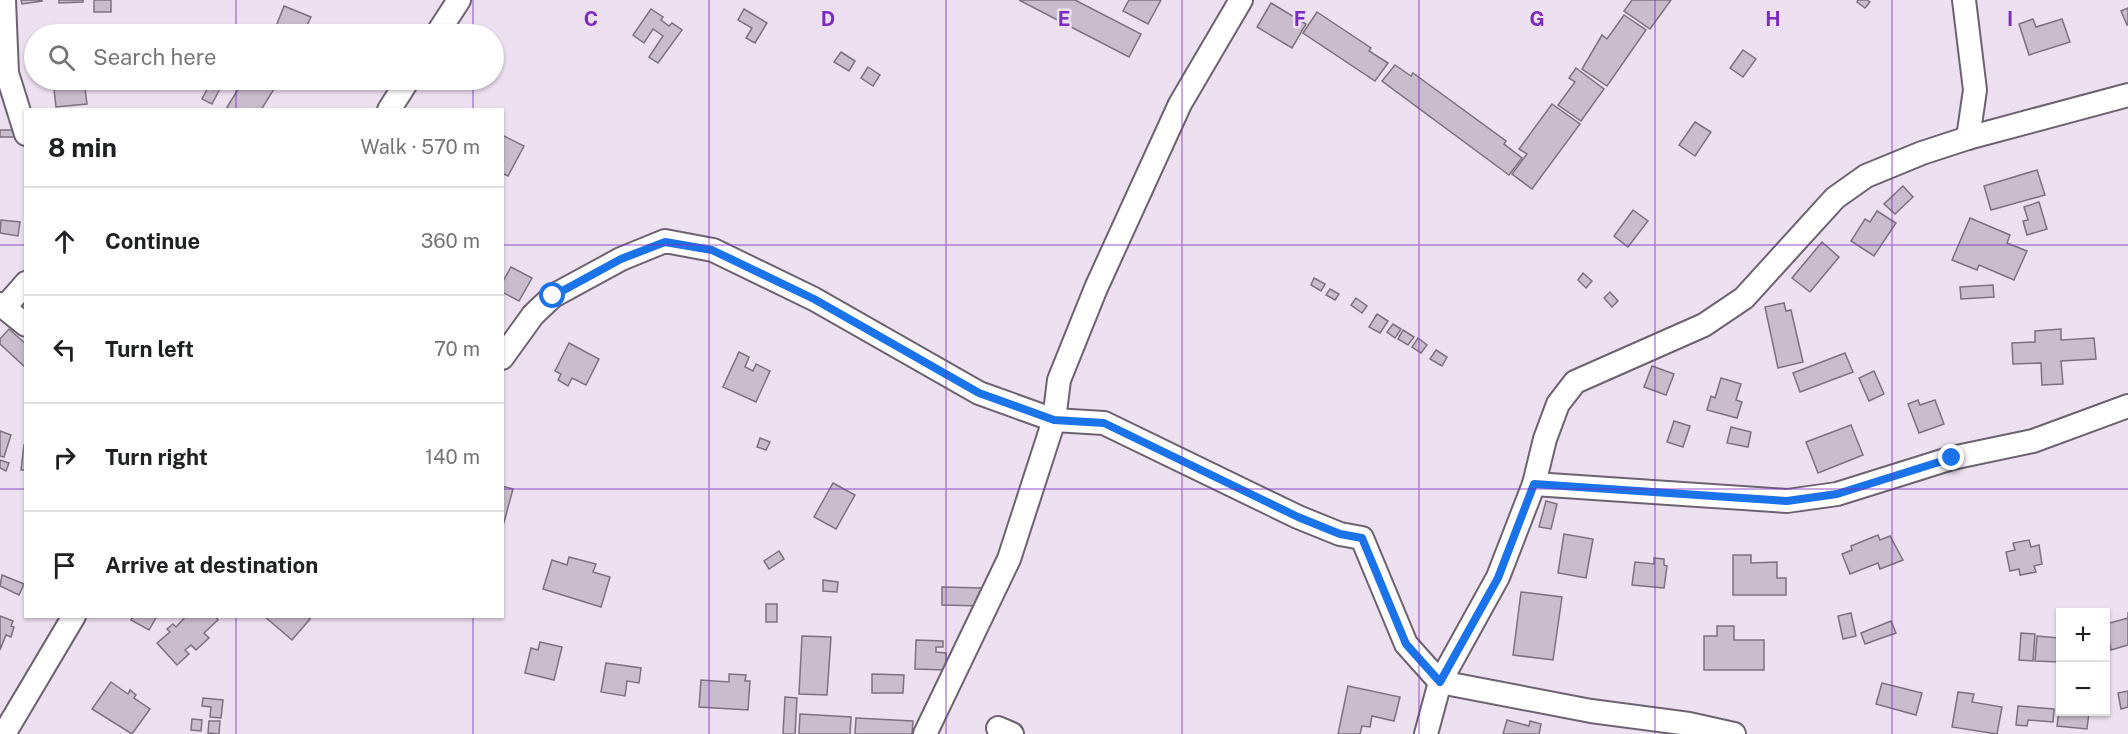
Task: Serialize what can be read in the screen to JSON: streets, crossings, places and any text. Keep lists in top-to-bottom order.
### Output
{
  "page": {
    "search": "Search here",
    "heading": ["8 min", "Walk · 570 m"],
    "list": [
      ["Continue", "360 m"],
      ["Turn left", "70 m"],
      ["Turn right", "140 m"],
      "Arrive at destination"
    ],
    "map_buttons": ["+", "−"]
  },
  "grid": {
    "columns": [
      "C",
      "D",
      "E",
      "F",
      "G",
      "H",
      "I"
    ]
  }
}
